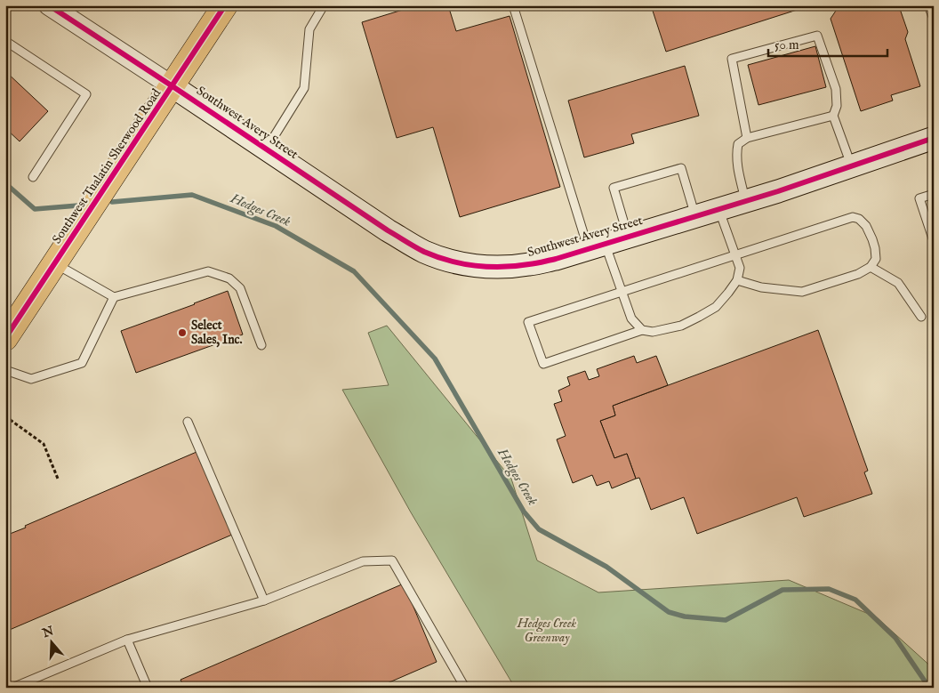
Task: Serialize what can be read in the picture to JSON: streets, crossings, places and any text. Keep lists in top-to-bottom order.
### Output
{
  "streets": {
    "highway": ["Southwest Tualatin Sherwood Road"],
    "main road": ["Southwest Avery Street"]
  },
  "crossings": [
    ["Southwest Avery Street", "Southwest Tualatin Sherwood Road"]
  ],
  "water": ["Hedges Creek"],
  "parks": ["Hedges Creek Greenway"],
  "places": ["Select Sales, Inc."],
  "scale_bar": "50 m",
  "north": "top"
}
